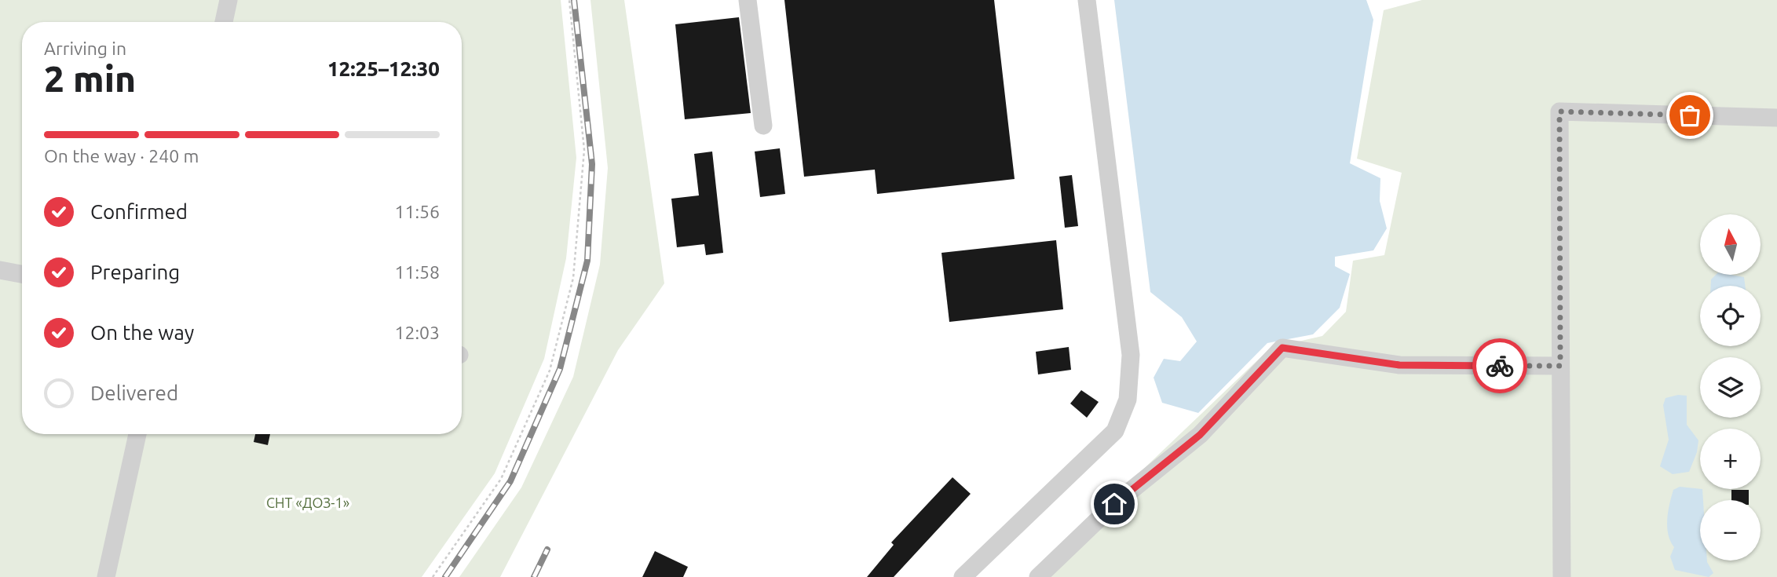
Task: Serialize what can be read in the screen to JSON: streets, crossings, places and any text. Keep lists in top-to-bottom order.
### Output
{
  "parks": ["СНТ «ДОЗ-1»"],
  "north": "top",
  "page": {
    "heading": ["2 min", "Arriving in", "12:25–12:30"],
    "bar": "On the way · 240 m",
    "list": [
      ["Confirmed", "11:56"],
      ["Preparing", "11:58"],
      ["On the way", "12:03"],
      "Delivered"
    ],
    "map_buttons": ["+", "−"]
  }
}
